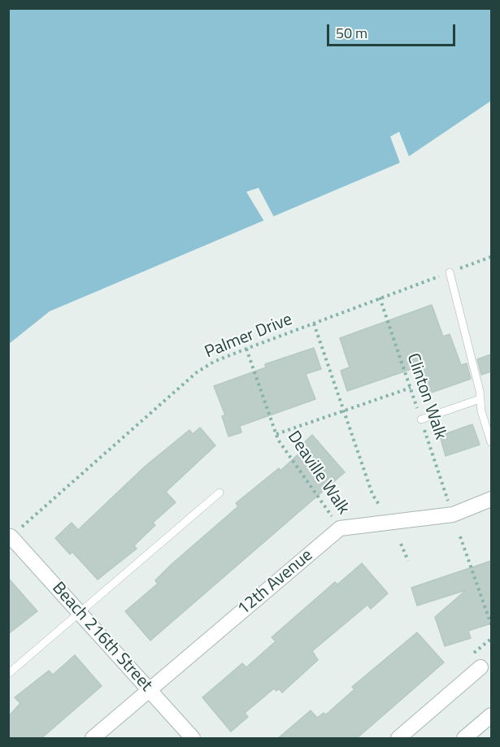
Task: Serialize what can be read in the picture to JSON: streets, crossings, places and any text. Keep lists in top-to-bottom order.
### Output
{
  "streets": {
    "street": ["12th Avenue", "Beach 216th Street"],
    "path": ["Palmer Drive", "Clinton Walk", "Deaville Walk"]
  },
  "crossings": [
    ["Palmer Drive", "Clinton Walk"],
    ["Palmer Drive", "Deaville Walk"],
    ["Palmer Drive", "Beach 216th Street"],
    ["Deaville Walk", "12th Avenue"],
    ["12th Avenue", "Beach 216th Street"]
  ],
  "scale_bar": "50 m"
}
